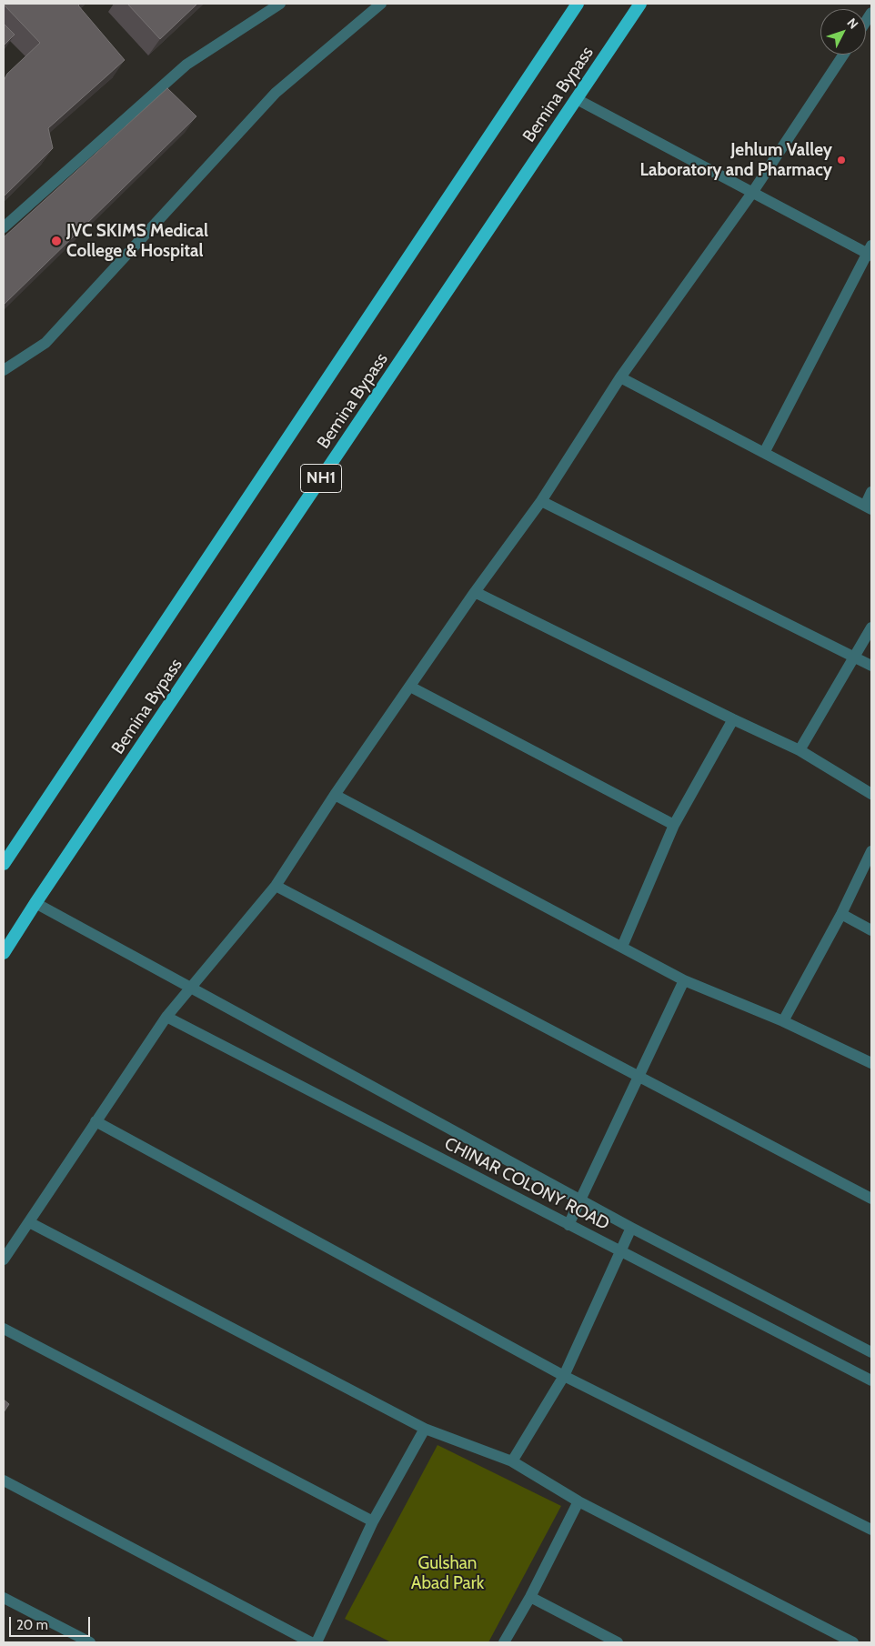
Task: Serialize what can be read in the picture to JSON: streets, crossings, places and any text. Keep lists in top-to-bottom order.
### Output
{
  "streets": {
    "highway": ["Bemina Bypass", "NH1"],
    "street": ["CHINAR COLONY ROAD"]
  },
  "crossings": [
    ["Bemina Bypass", "CHINAR COLONY ROAD"]
  ],
  "parks": ["Gulshan Abad Park"],
  "places": ["Jehlum Valley Laboratory and Pharmacy", "JVC SKIMS Medical College & Hospital"],
  "scale_bar": "20 m",
  "north": "top right"
}
